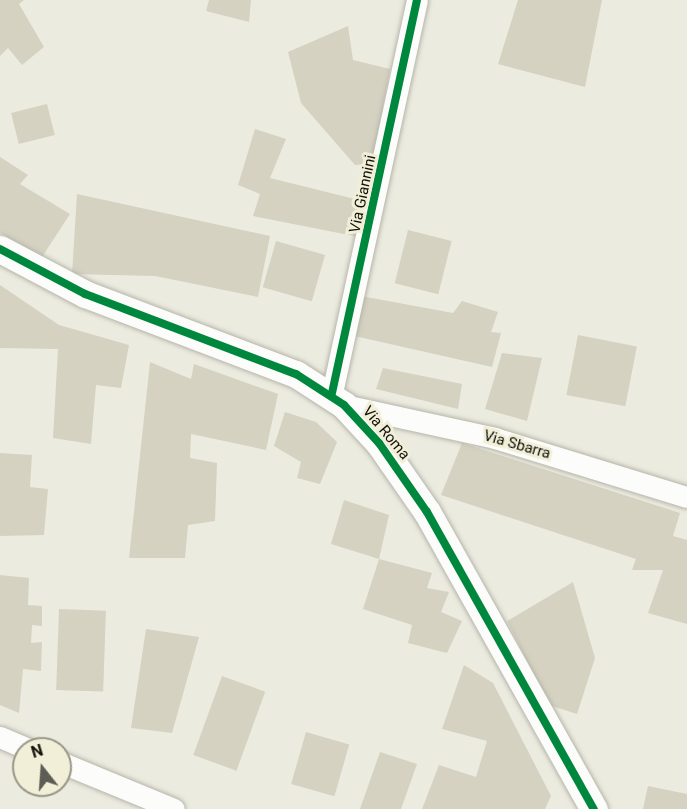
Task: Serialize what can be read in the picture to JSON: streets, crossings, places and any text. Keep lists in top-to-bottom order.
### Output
{
  "streets": {
    "street": ["Via Giannini", "Via Roma", "Via Sbarra"]
  },
  "crossings": [
    ["Via Giannini", "Via Roma"],
    ["Via Giannini", "Via Sbarra"],
    ["Via Roma", "Via Sbarra"]
  ],
  "north": "top"
}
